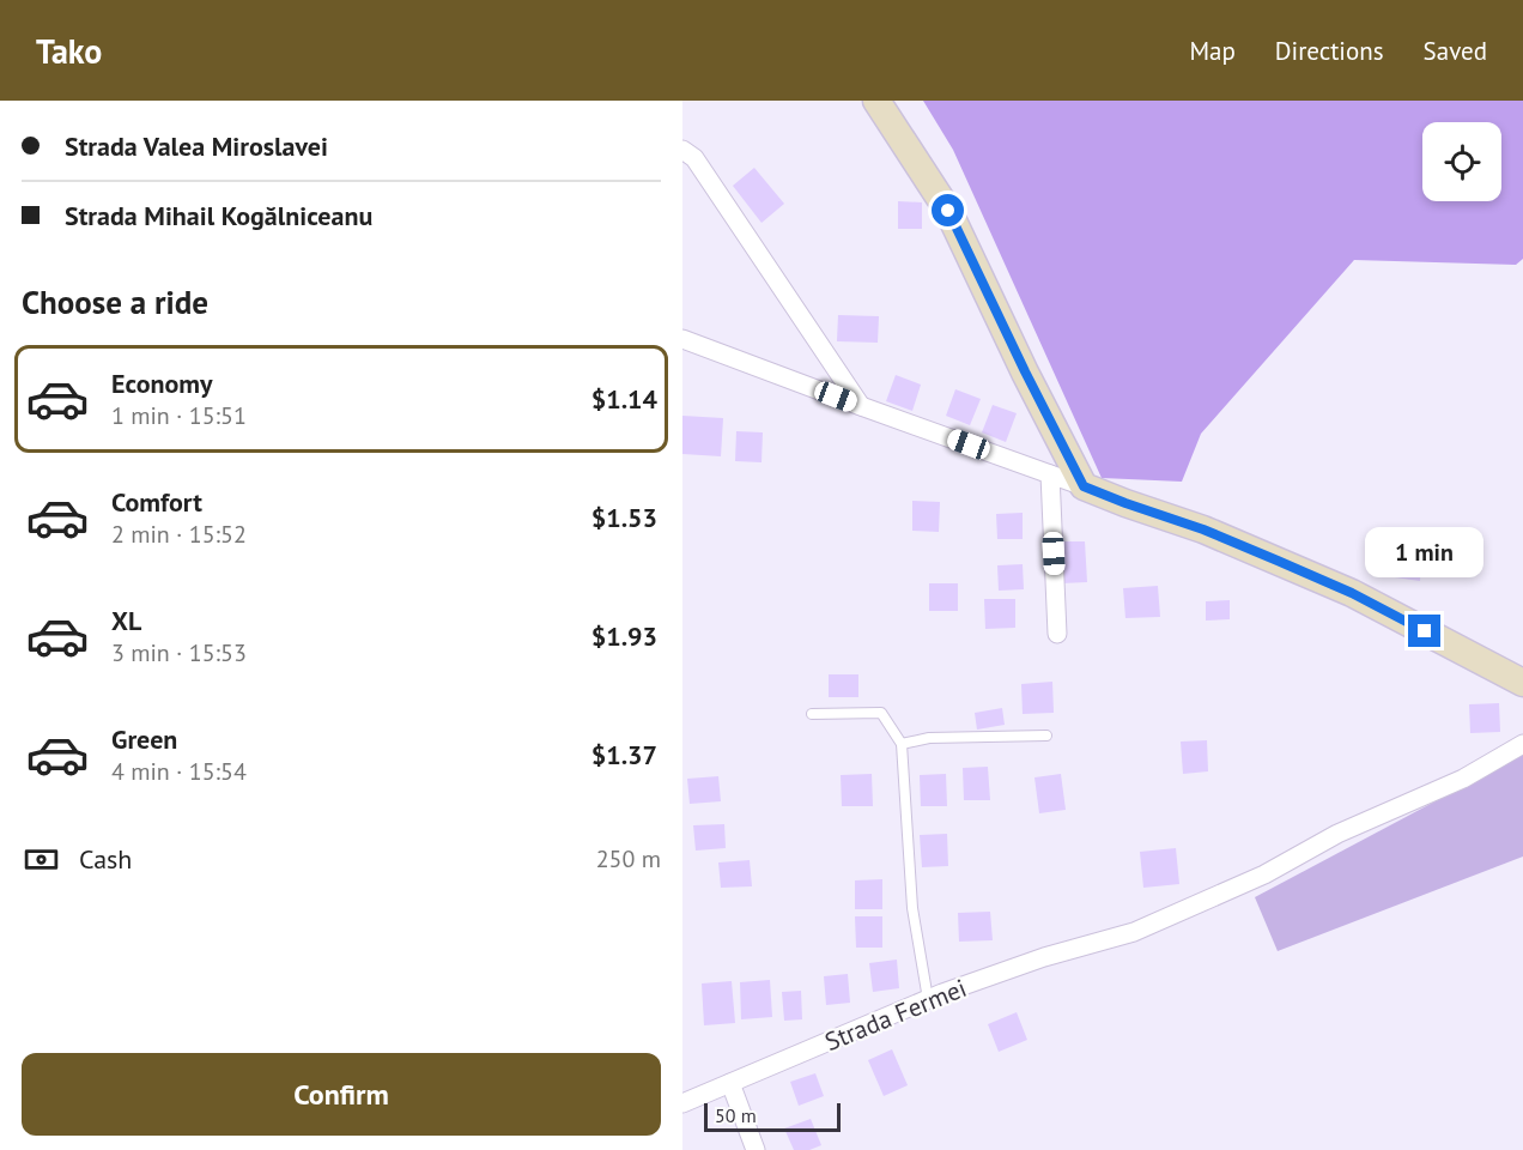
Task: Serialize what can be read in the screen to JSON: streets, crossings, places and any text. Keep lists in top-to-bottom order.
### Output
{
  "streets": {
    "street": ["Strada Fermei"]
  },
  "scale_bar": "50 m",
  "page": {
    "header": "Tako",
    "nav": ["Map", "Directions", "Saved"],
    "banner": ["Strada Valea Miroslavei", "Strada Mihail Kogălniceanu"],
    "heading": "Choose a ride",
    "list": [
      {
        "name": "Economy",
        "note": "1 min · 15:51",
        "value": "$1.14"
      },
      {
        "name": "Comfort",
        "note": "2 min · 15:52",
        "value": "$1.53"
      },
      {
        "name": "XL",
        "note": "3 min · 15:53",
        "value": "$1.93"
      },
      {
        "name": "Green",
        "note": "4 min · 15:54",
        "value": "$1.37"
      }
    ],
    "bubble": "1 min",
    "pay": ["Cash", "250 m"],
    "buttons": "Confirm",
    "scale": "50 m"
  }
}
